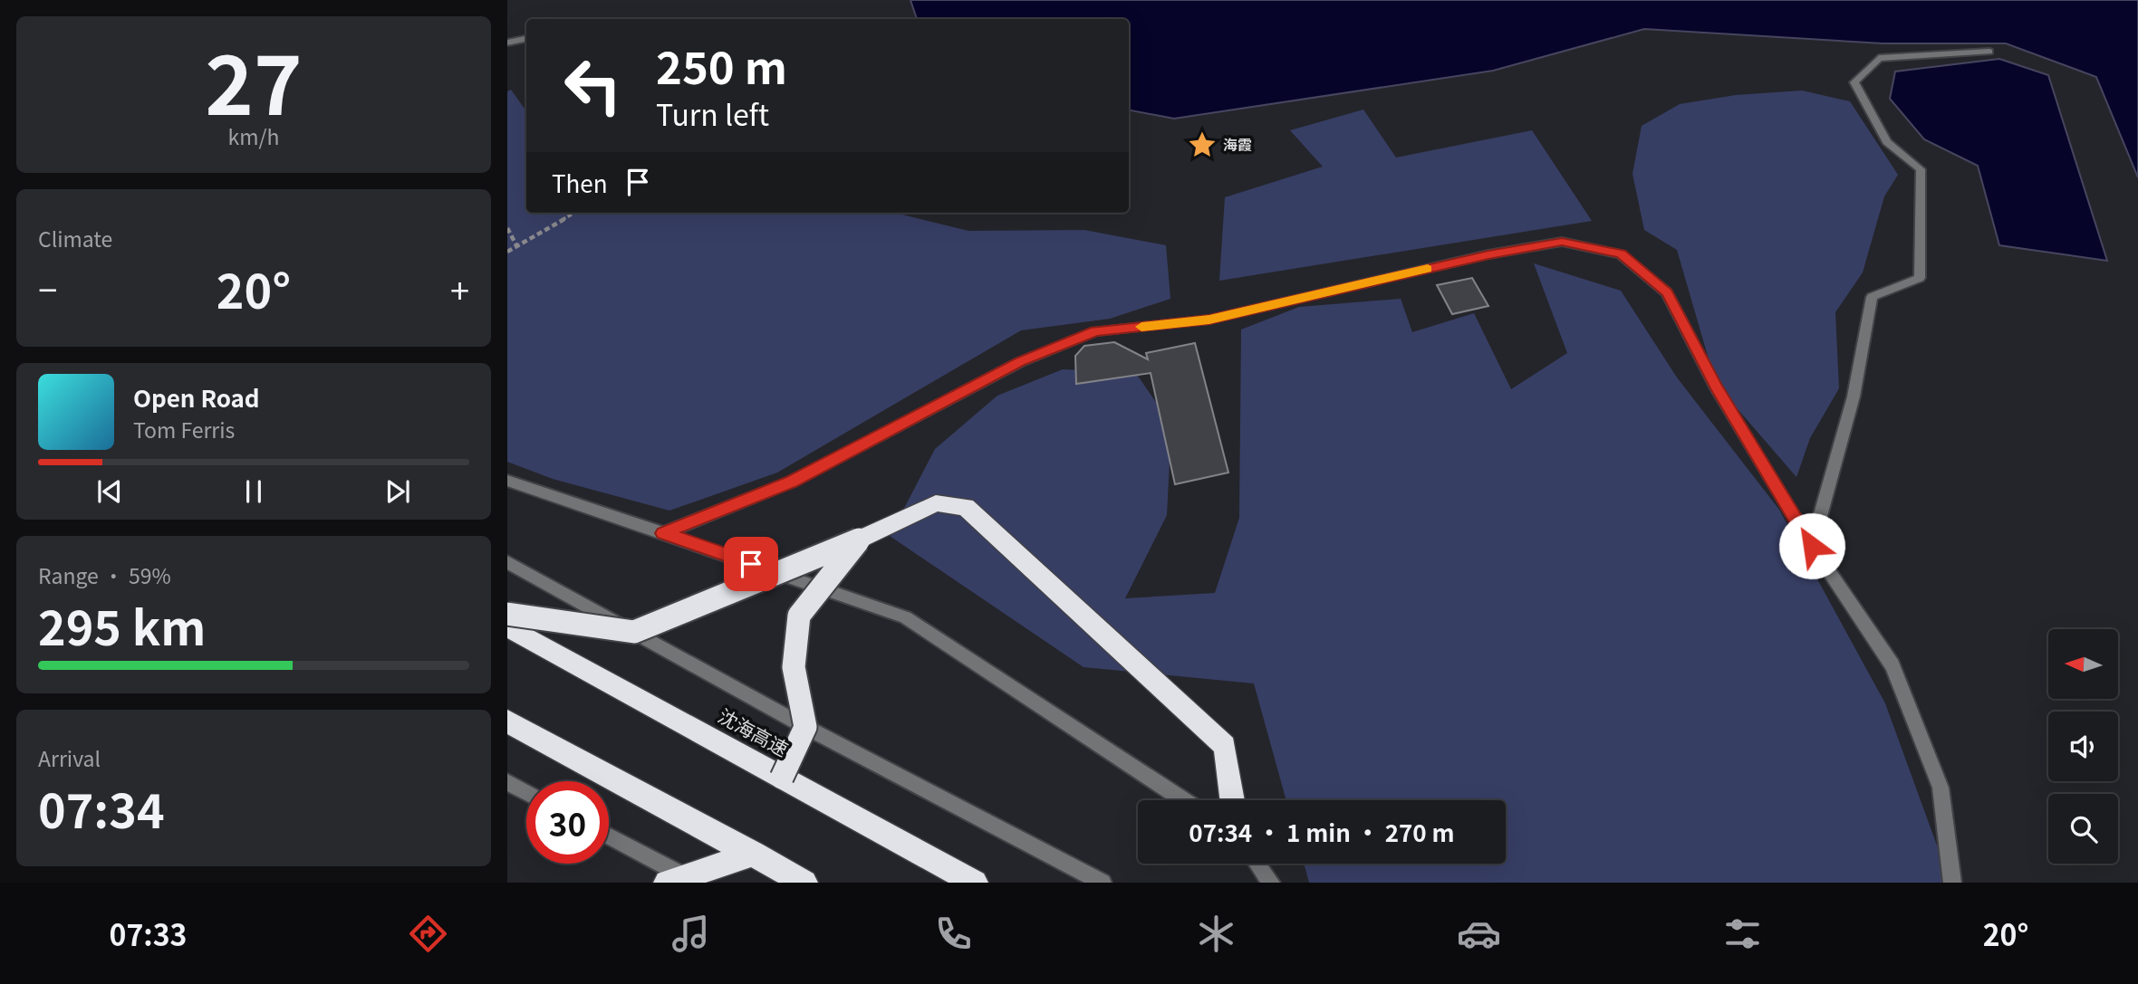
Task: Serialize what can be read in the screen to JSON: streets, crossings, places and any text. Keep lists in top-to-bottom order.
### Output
{
  "streets": {
    "highway": ["沈海高速"]
  },
  "places": {
    "place": ["海霞"]
  },
  "north": "left",
  "page": {
    "tile": [
      ["27", "km/h"],
      "Climate",
      ["Range · 59%", "295 km"],
      ["Arrival", "07:34"]
    ],
    "turn": ["250 m", "Turn left"],
    "then": "Then",
    "heat": ["−", "20°", "+"],
    "song": ["Open Road", "Tom Ferris"],
    "limit": "30",
    "trip": "07:34 · 1 min · 270 m",
    "tabs": ["07:33", "20°"]
  }
}
